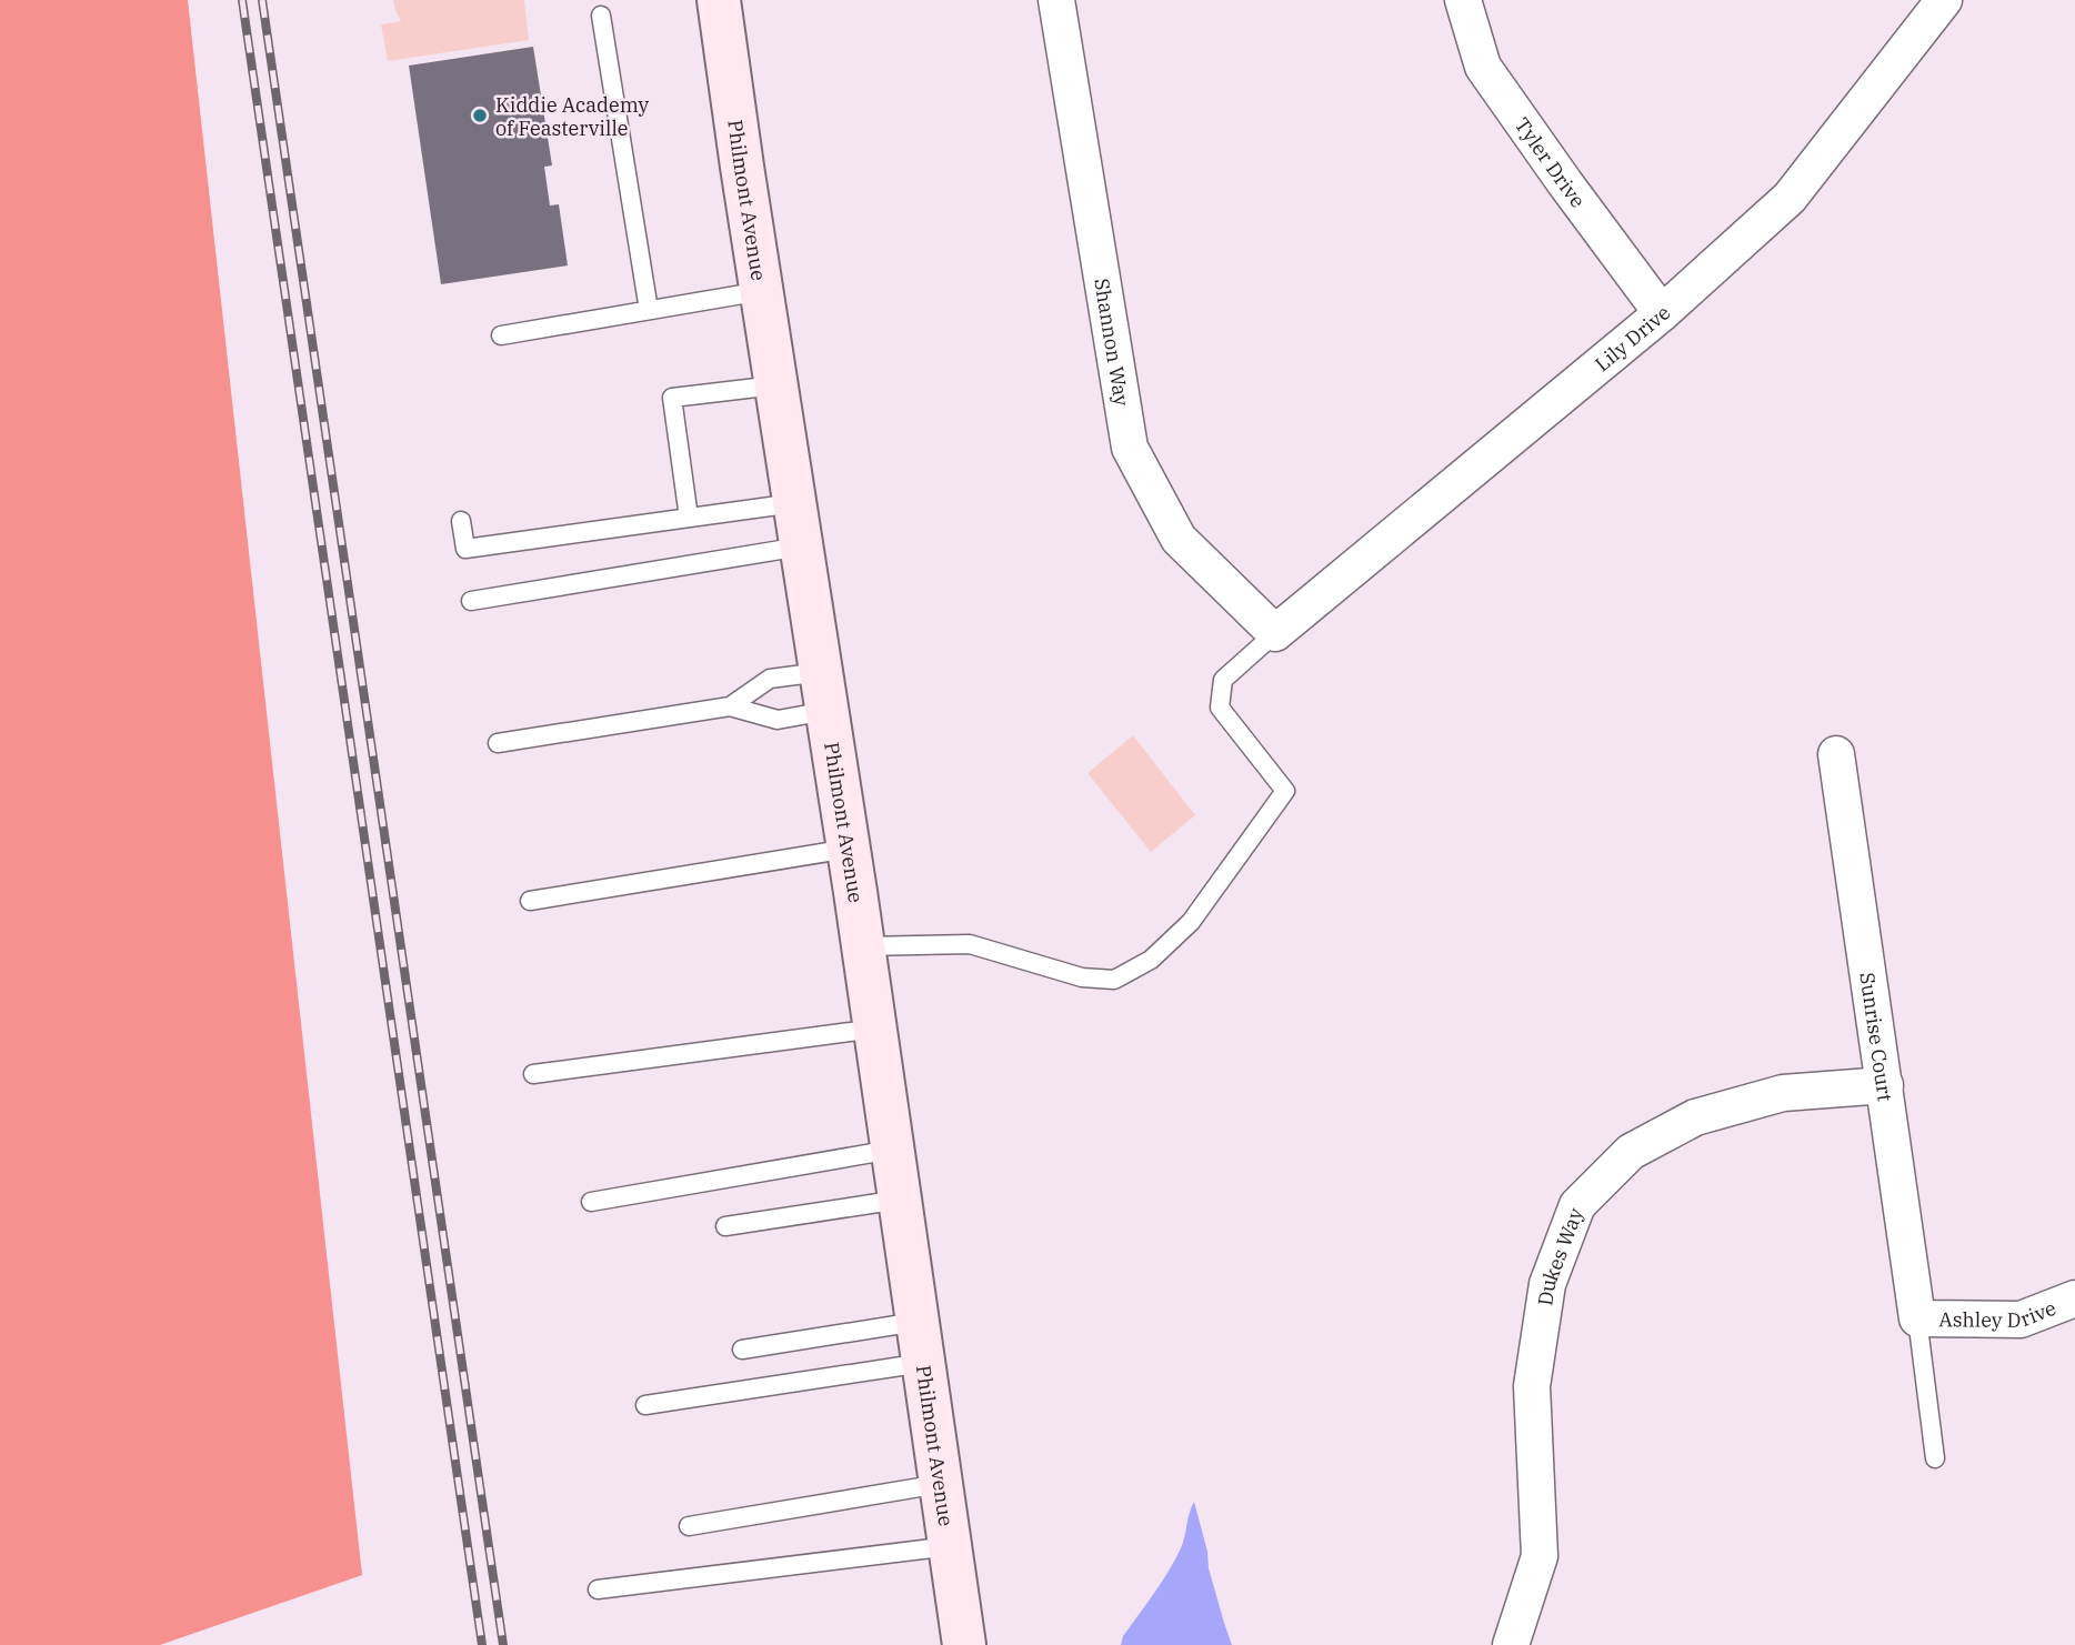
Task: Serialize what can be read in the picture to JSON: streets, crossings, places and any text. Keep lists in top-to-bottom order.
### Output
{
  "streets": {
    "main road": ["Philmont Avenue"],
    "street": [
      "Tyler Drive",
      "Lily Drive",
      "Shannon Way",
      "Sunrise Court",
      "Dukes Way",
      "Ashley Drive"
    ]
  },
  "crossings": [
    ["Tyler Drive", "Lily Drive"],
    ["Lily Drive", "Shannon Way"],
    ["Sunrise Court", "Dukes Way"],
    ["Sunrise Court", "Ashley Drive"]
  ],
  "places": ["Kiddie Academy of Feasterville"]
}
